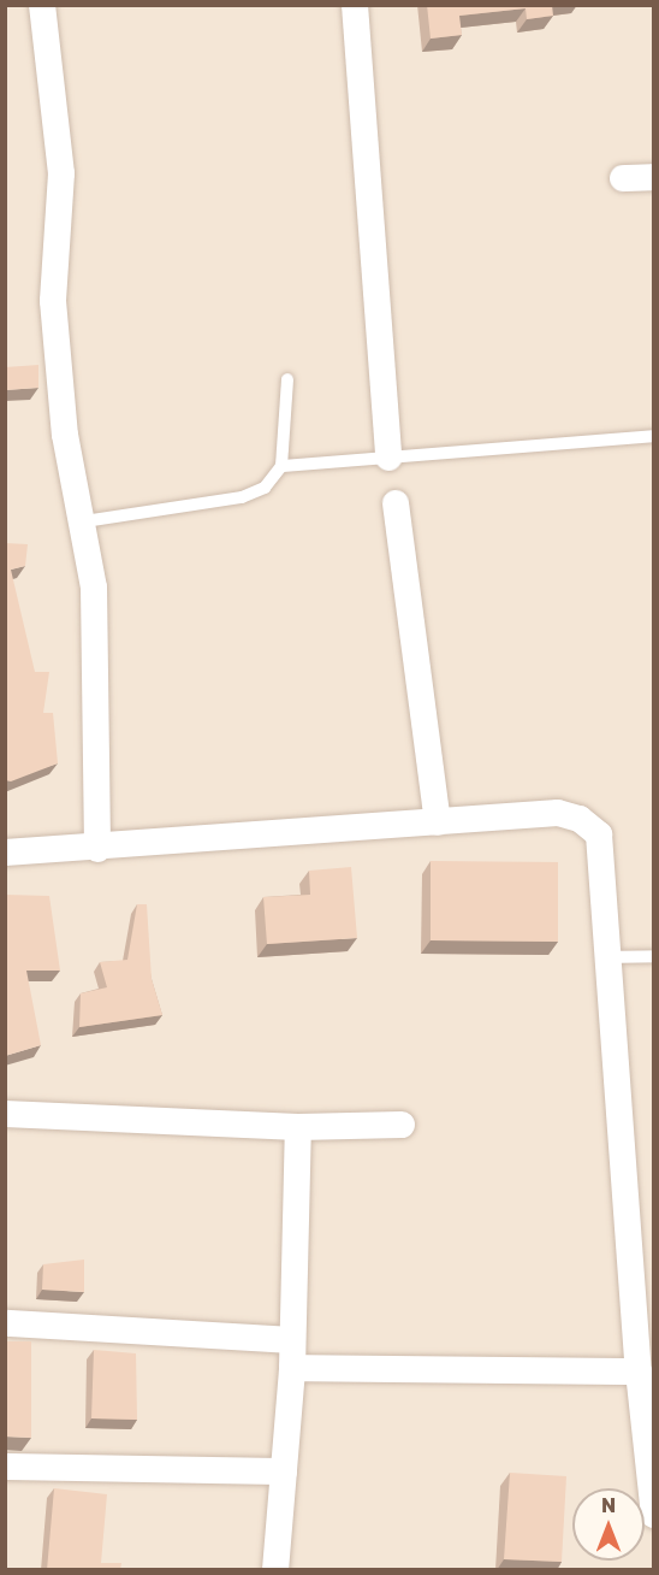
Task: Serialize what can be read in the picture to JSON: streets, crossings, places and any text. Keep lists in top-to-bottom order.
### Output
{
  "north": "top"
}
